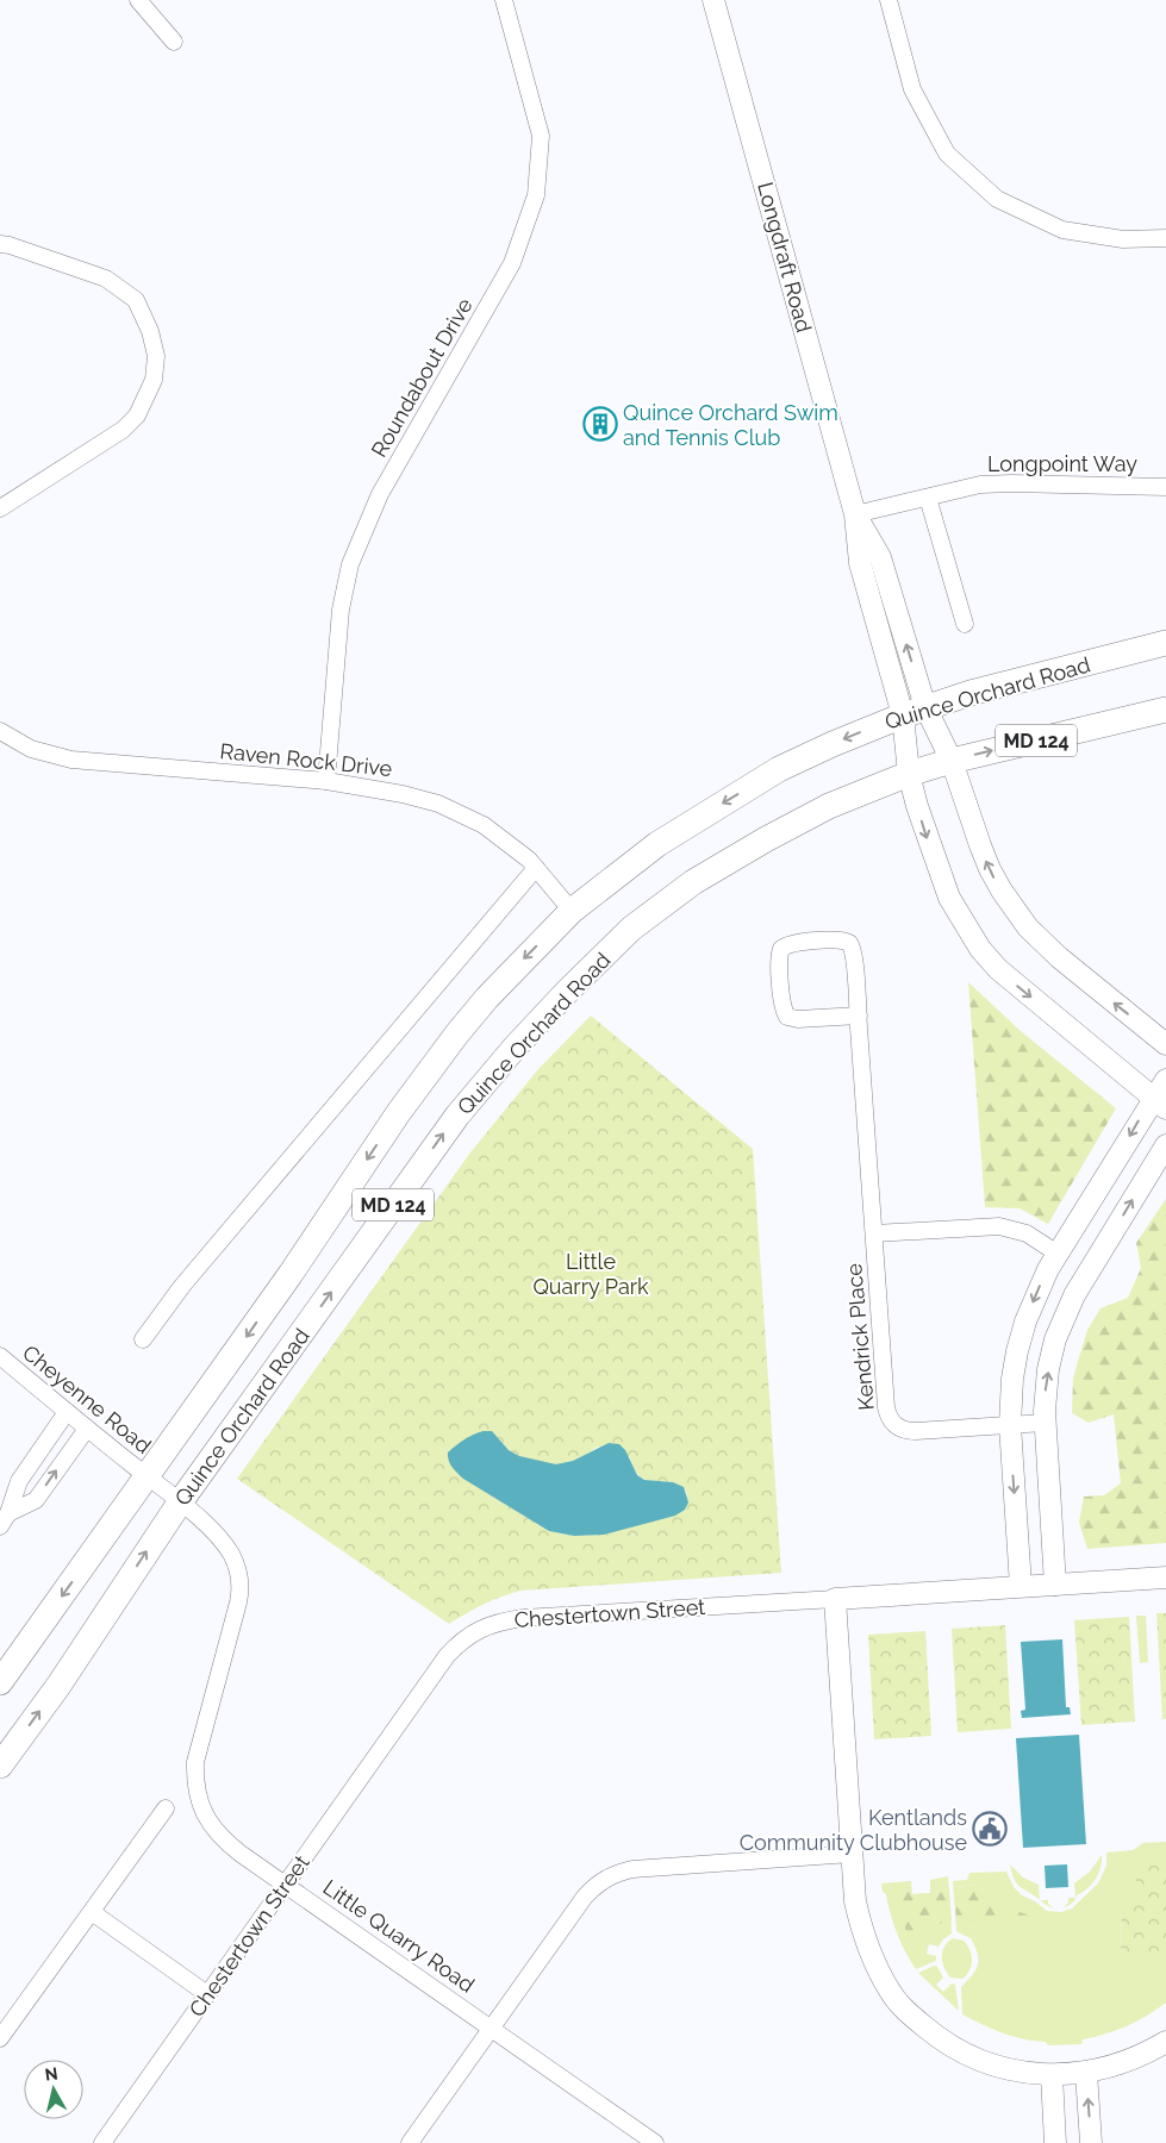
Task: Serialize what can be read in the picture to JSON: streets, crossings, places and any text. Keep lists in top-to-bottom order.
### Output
{
  "streets": {
    "main road": ["Quince Orchard Road", "MD 124"],
    "street": [
      "Longdraft Road",
      "Roundabout Drive",
      "Longpoint Way",
      "Raven Rock Drive",
      "Kendrick Place",
      "Cheyenne Road",
      "Chestertown Street",
      "Little Quarry Road"
    ]
  },
  "crossings": [
    ["Longdraft Road", "Longpoint Way"],
    ["Longdraft Road", "Quince Orchard Road"],
    ["Roundabout Drive", "Raven Rock Drive"],
    ["Quince Orchard Road", "Raven Rock Drive"],
    ["Quince Orchard Road", "Cheyenne Road"],
    ["Quince Orchard Road", "Little Quarry Road"],
    ["Cheyenne Road", "Little Quarry Road"],
    ["Chestertown Street", "Little Quarry Road"]
  ],
  "parks": ["Little Quarry Park"],
  "places": {
    "building": ["Quince Orchard Swim and Tennis Club"],
    "public building": ["Kentlands Community Clubhouse"]
  },
  "north": "top"
}
